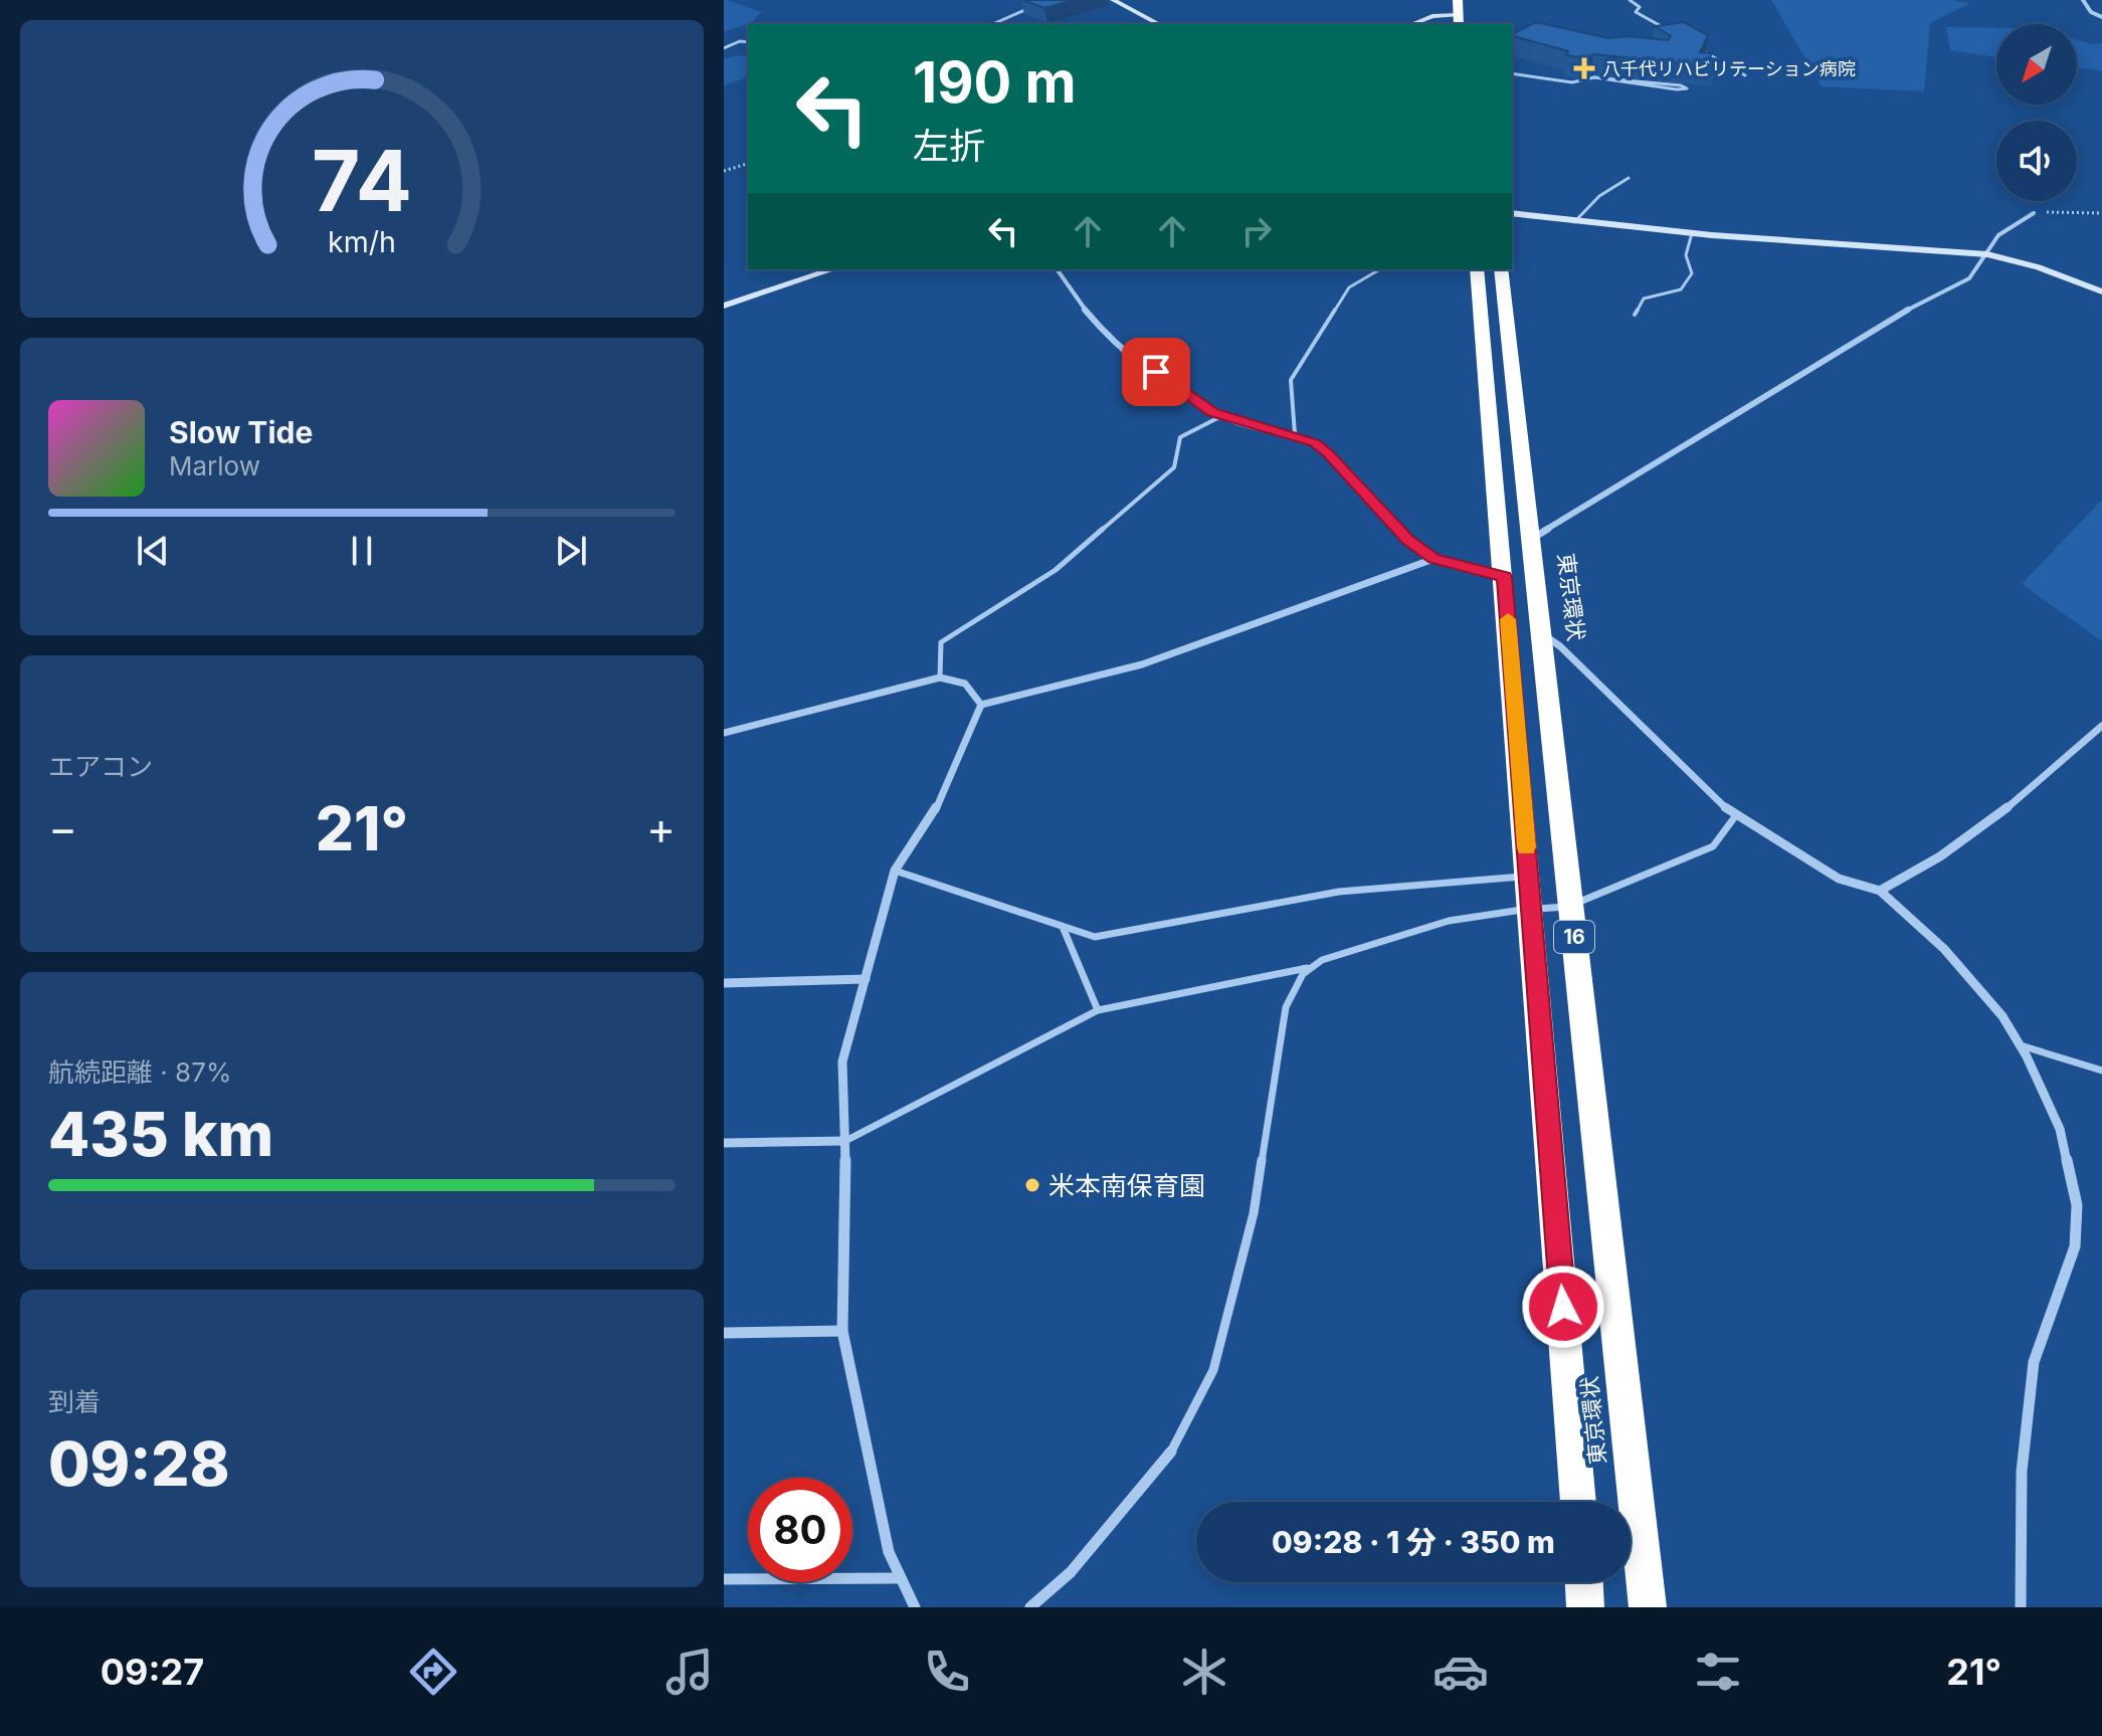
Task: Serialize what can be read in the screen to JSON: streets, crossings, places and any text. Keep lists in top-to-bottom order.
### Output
{
  "streets": {
    "highway": ["東京環状", "16"]
  },
  "places": {
    "health": ["八千代リハビリテーション病院"],
    "other": ["米本南保育園"]
  },
  "north": "bottom left",
  "page": {
    "turn": ["190 m", "左折"],
    "song": ["Slow Tide", "Marlow"],
    "tile": [
      "エアコン",
      ["航続距離 · 87%", "435 km"],
      ["到着", "09:28"]
    ],
    "heat": ["−", "21°", "+"],
    "limit": "80",
    "trip": "09:28 · 1 分 · 350 m",
    "tabs": ["09:27", "21°"],
    "gauge": ["74", "km/h"]
  }
}
